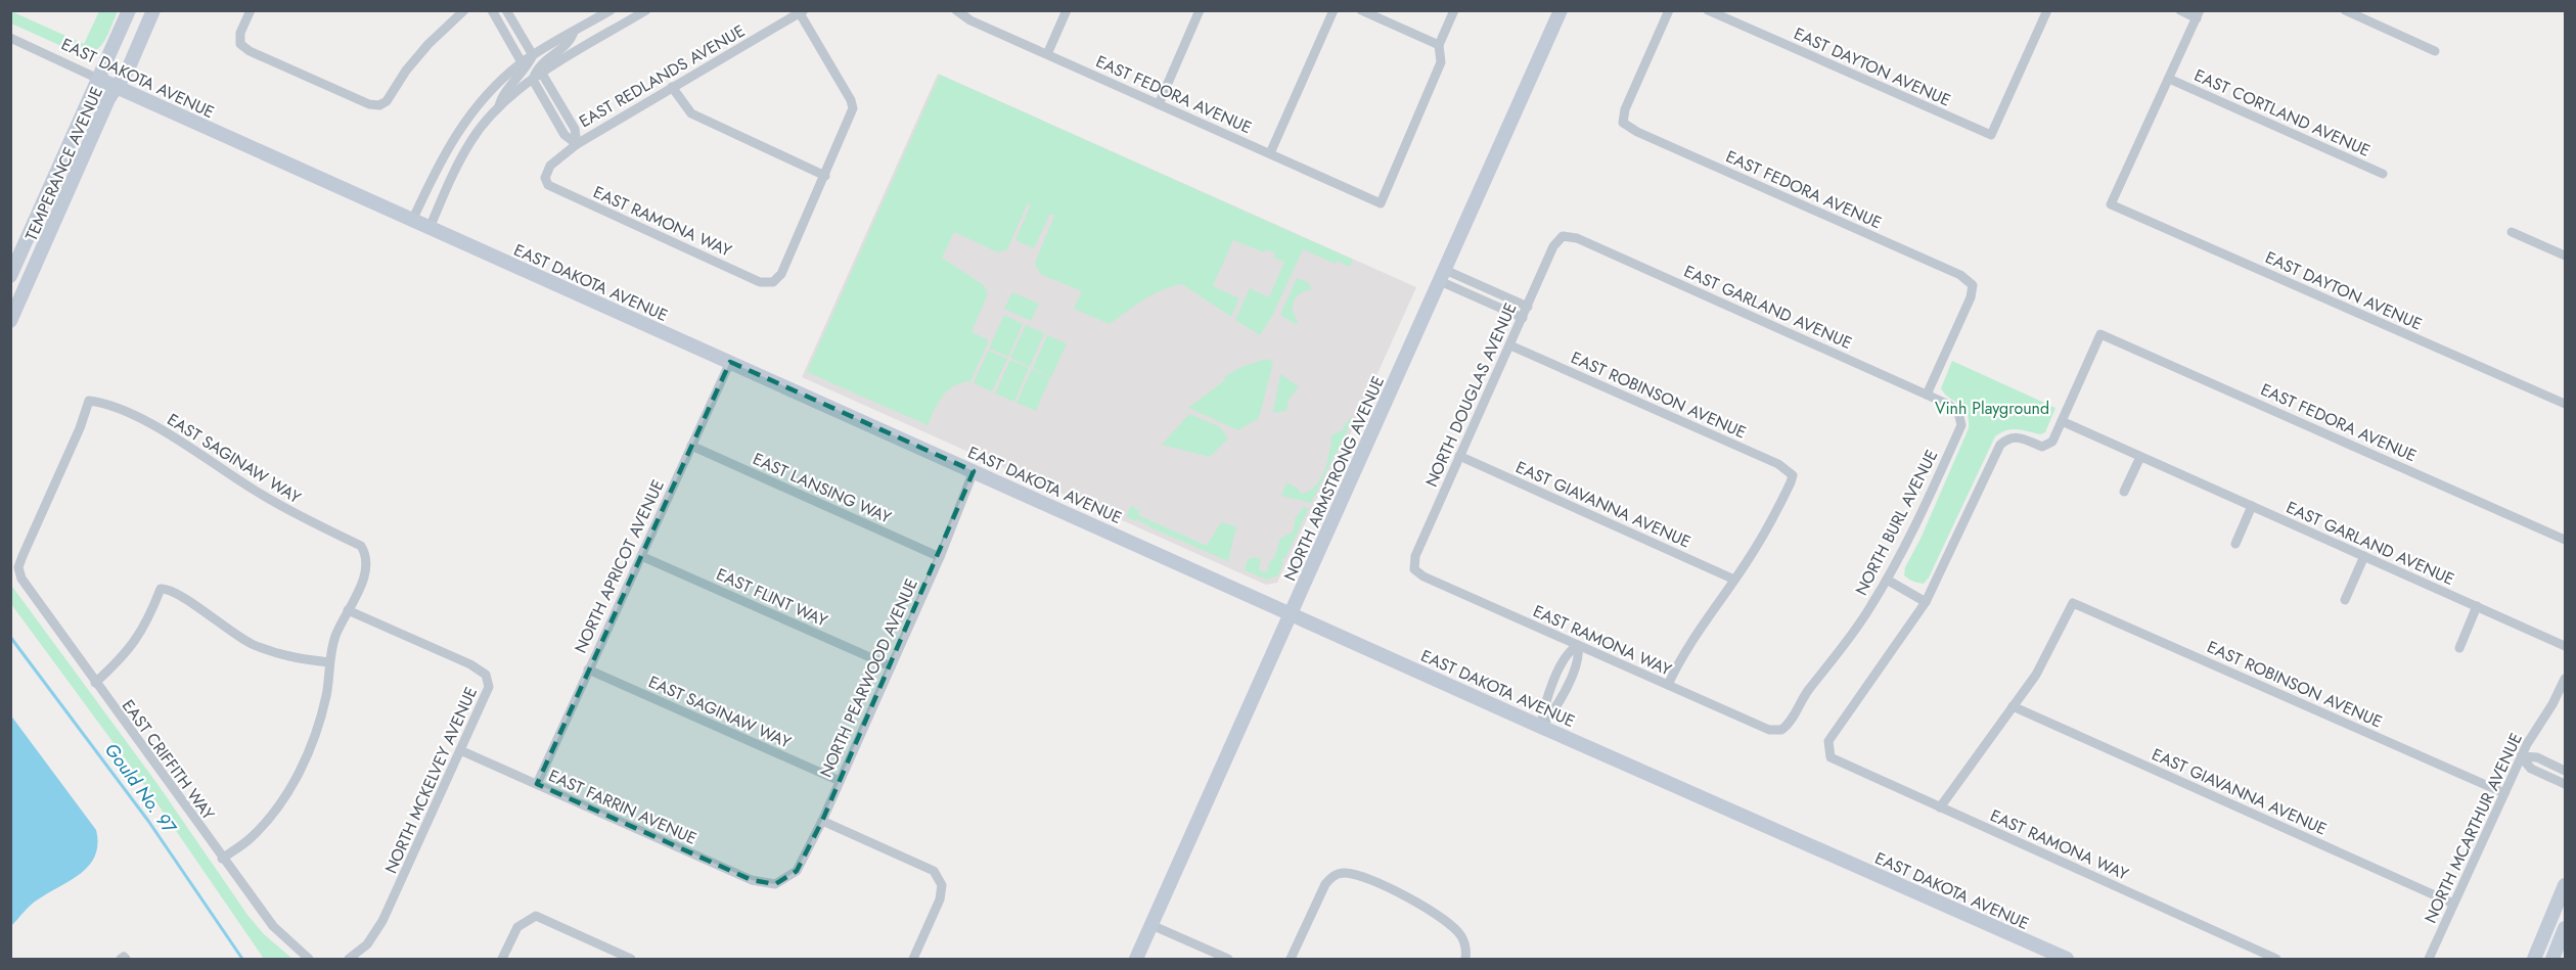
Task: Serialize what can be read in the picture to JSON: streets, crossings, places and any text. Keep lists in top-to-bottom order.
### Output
{
  "streets": {
    "street": [
      "EAST DAYTON AVENUE",
      "EAST REDLANDS AVENUE",
      "EAST DAKOTA AVENUE",
      "EAST FEDORA AVENUE",
      "EAST CORTLAND AVENUE",
      "TEMPERANCE AVENUE",
      "EAST RAMONA WAY",
      "EAST GARLAND AVENUE",
      "NORTH DOUGLAS AVENUE",
      "EAST ROBINSON AVENUE",
      "EAST SAGINAW WAY",
      "NORTH ARMSTRONG AVENUE",
      "EAST LANSING WAY",
      "EAST GIAVANNA AVENUE",
      "NORTH BURL AVENUE",
      "NORTH APRICOT AVENUE",
      "EAST FLINT WAY",
      "NORTH PEARWOOD AVENUE",
      "EAST CRIFFITH WAY",
      "NORTH MCKELVEY AVENUE",
      "EAST FARRIN AVENUE",
      "NORTH MCARTHUR AVENUE"
    ]
  },
  "crossings": [
    ["EAST DAYTON AVENUE", "EAST CORTLAND AVENUE"],
    ["EAST REDLANDS AVENUE", "EAST RAMONA WAY"],
    ["EAST DAKOTA AVENUE", "TEMPERANCE AVENUE"],
    ["EAST DAKOTA AVENUE", "NORTH ARMSTRONG AVENUE"],
    ["EAST DAKOTA AVENUE", "NORTH APRICOT AVENUE"],
    ["EAST DAKOTA AVENUE", "NORTH PEARWOOD AVENUE"],
    ["EAST FEDORA AVENUE", "EAST GARLAND AVENUE"],
    ["EAST RAMONA WAY", "NORTH DOUGLAS AVENUE"],
    ["EAST RAMONA WAY", "NORTH BURL AVENUE"],
    ["EAST GARLAND AVENUE", "NORTH DOUGLAS AVENUE"],
    ["EAST GARLAND AVENUE", "NORTH BURL AVENUE"],
    ["NORTH DOUGLAS AVENUE", "EAST ROBINSON AVENUE"],
    ["NORTH DOUGLAS AVENUE", "EAST GIAVANNA AVENUE"],
    ["EAST ROBINSON AVENUE", "EAST GIAVANNA AVENUE"],
    ["EAST ROBINSON AVENUE", "NORTH MCARTHUR AVENUE"],
    ["EAST SAGINAW WAY", "NORTH APRICOT AVENUE"],
    ["EAST SAGINAW WAY", "NORTH PEARWOOD AVENUE"],
    ["EAST SAGINAW WAY", "EAST CRIFFITH WAY"],
    ["EAST SAGINAW WAY", "NORTH MCKELVEY AVENUE"],
    ["EAST LANSING WAY", "NORTH APRICOT AVENUE"],
    ["EAST LANSING WAY", "NORTH PEARWOOD AVENUE"],
    ["EAST GIAVANNA AVENUE", "NORTH MCARTHUR AVENUE"],
    ["NORTH APRICOT AVENUE", "EAST FLINT WAY"],
    ["NORTH APRICOT AVENUE", "EAST FARRIN AVENUE"],
    ["EAST FLINT WAY", "NORTH PEARWOOD AVENUE"],
    ["NORTH PEARWOOD AVENUE", "EAST FARRIN AVENUE"],
    ["NORTH MCKELVEY AVENUE", "EAST FARRIN AVENUE"]
  ],
  "water": ["Gould No. 97"],
  "parks": ["Vinh Playground"]
}
